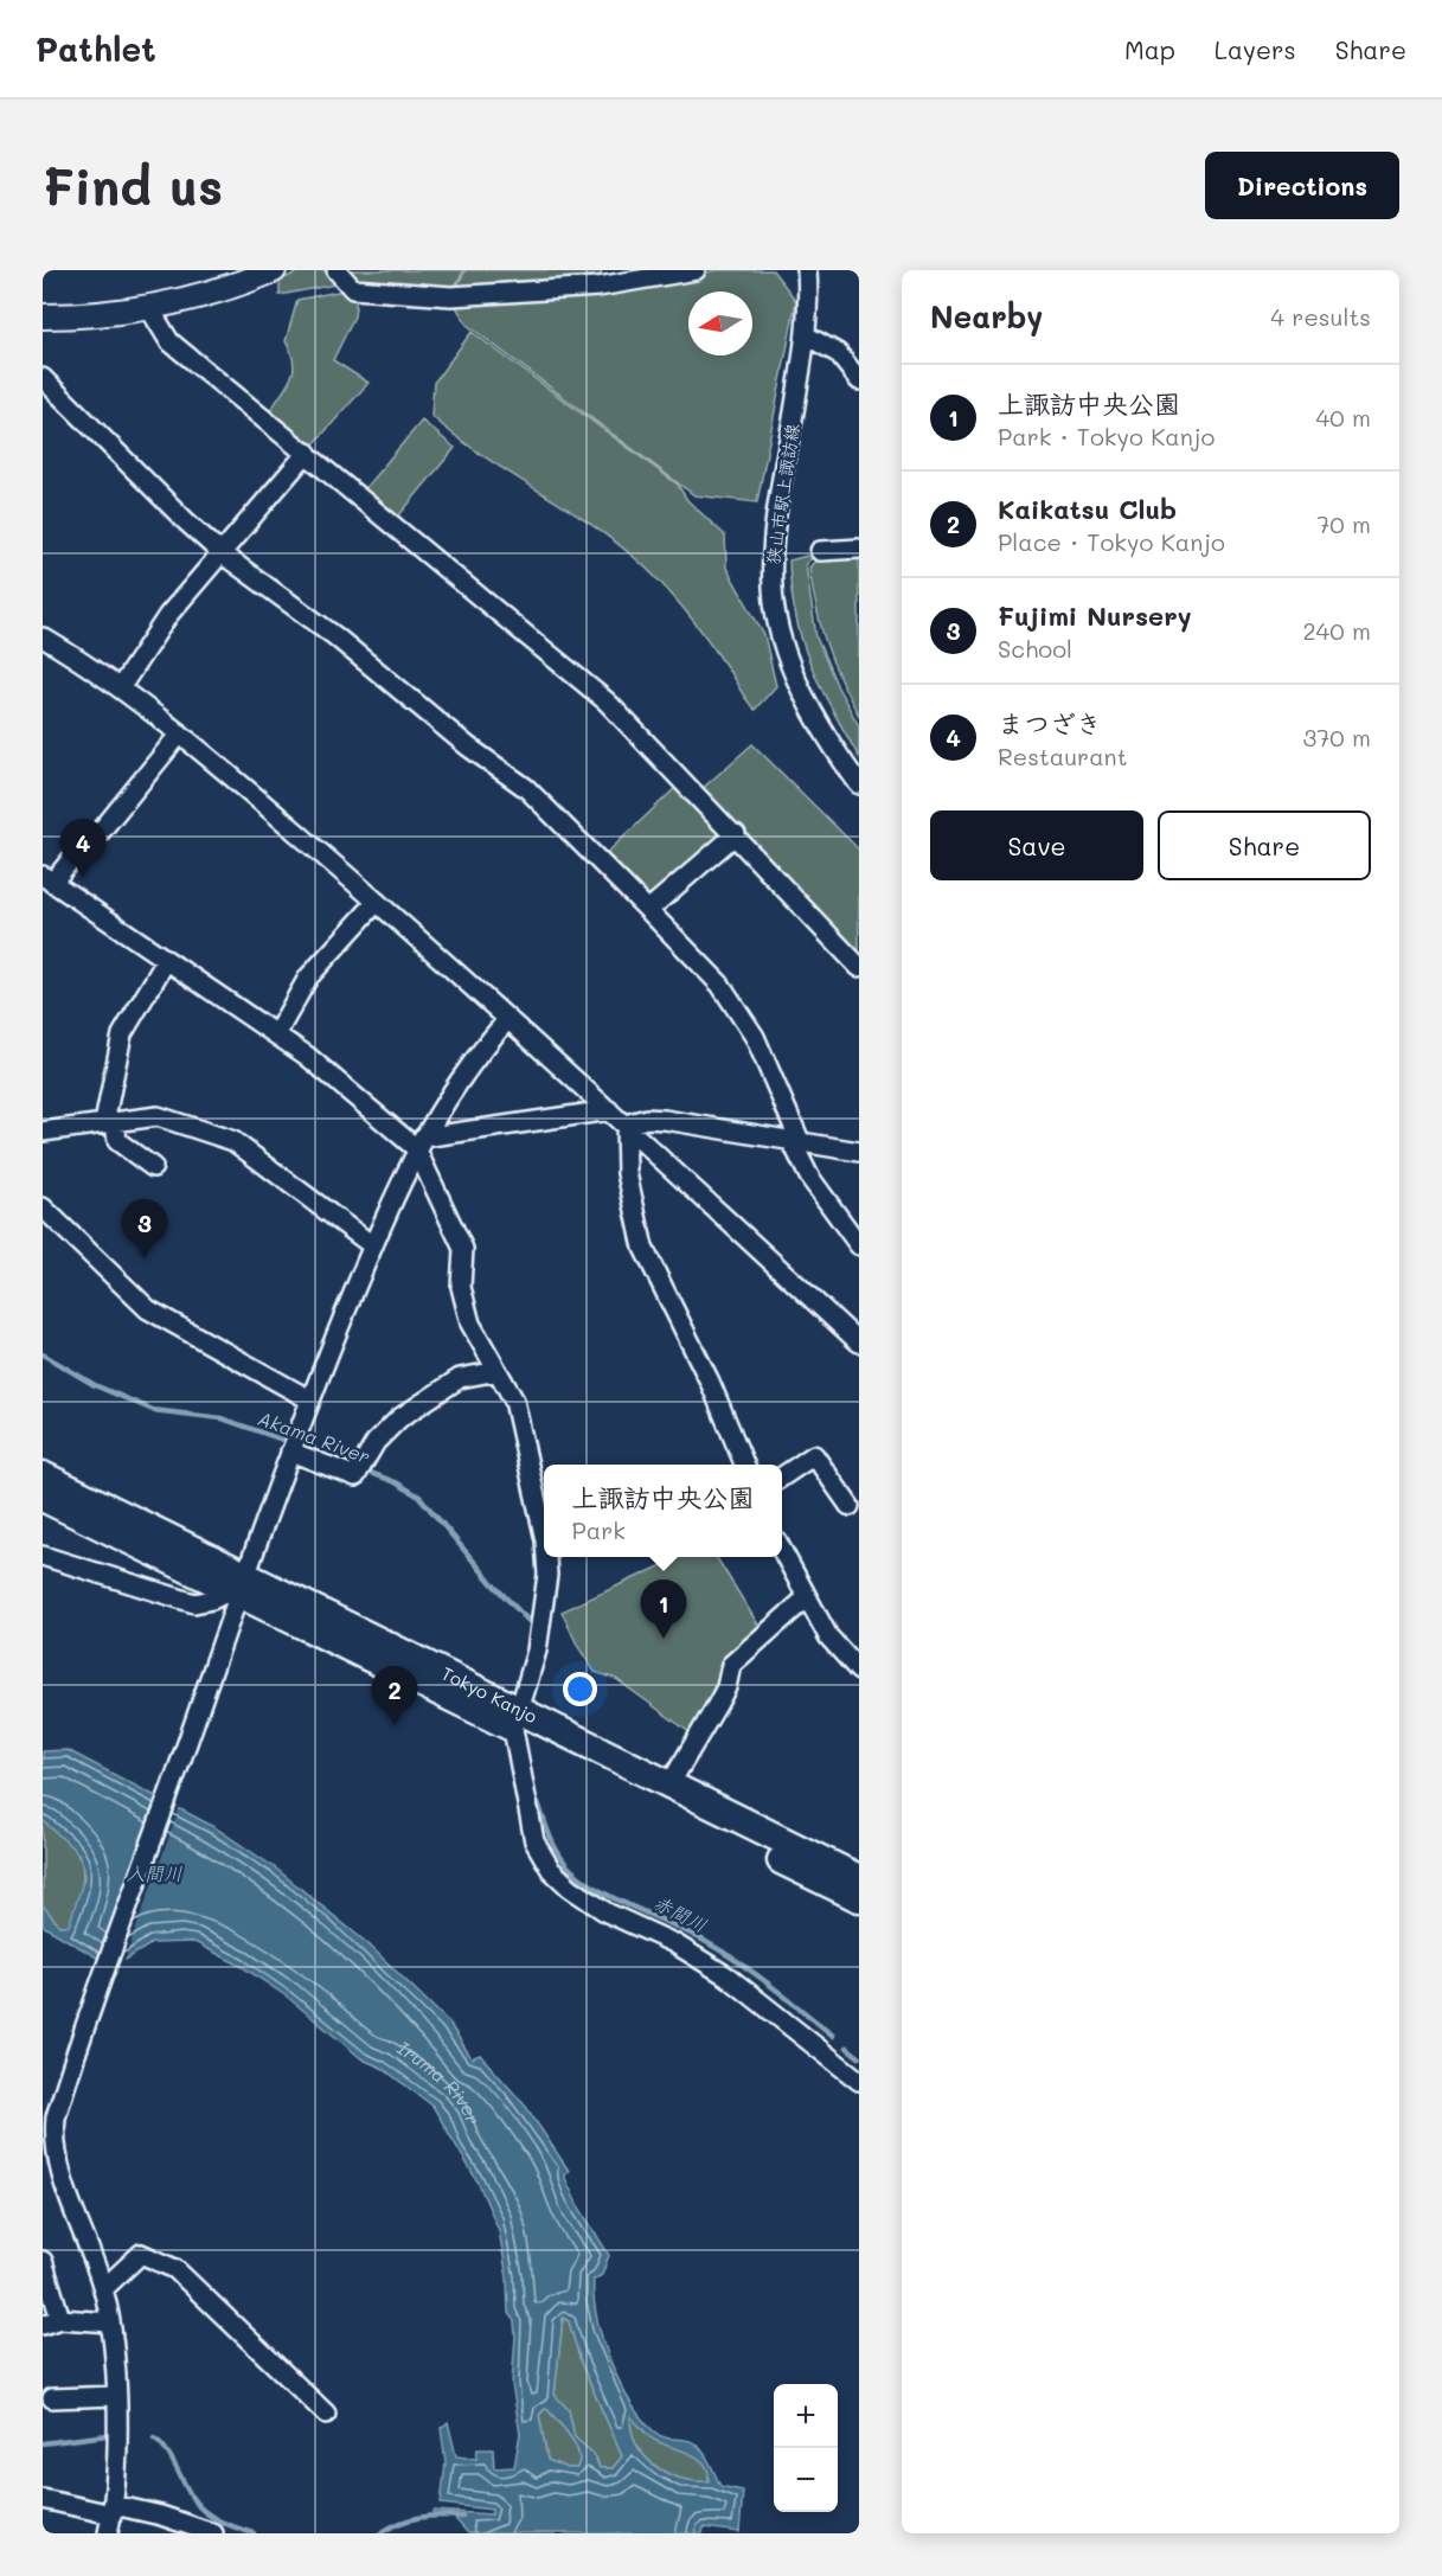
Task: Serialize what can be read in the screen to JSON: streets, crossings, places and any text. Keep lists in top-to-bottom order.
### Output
{
  "streets": {
    "highway": ["Tokyo Kanjo"],
    "street": ["狭山市駅上諏訪線"]
  },
  "water": [
    "Akama River",
    "入間川",
    "赤間川",
    "Iruma River"
  ],
  "north": "left",
  "page": {
    "header": "Pathlet",
    "nav": ["Map", "Layers", "Share"],
    "buttons": [
      "Directions",
      ["Save", "Share"]
    ],
    "title": "Find us",
    "heading": ["Nearby", "4 results"],
    "list": [
      {
        "mark": "1",
        "name": "上諏訪中央公園",
        "note": "Park · Tokyo Kanjo",
        "value": "40 m"
      },
      {
        "mark": "2",
        "name": "Kaikatsu Club",
        "note": "Place · Tokyo Kanjo",
        "value": "70 m"
      },
      {
        "mark": "3",
        "name": "Fujimi Nursery",
        "note": "School",
        "value": "240 m"
      },
      {
        "mark": "4",
        "name": "まつざき",
        "note": "Restaurant",
        "value": "370 m"
      }
    ],
    "pins": [
      "4",
      "3",
      "1",
      "2"
    ],
    "popup": ["上諏訪中央公園", "Park"],
    "map_buttons": ["+", "−"]
  }
}
